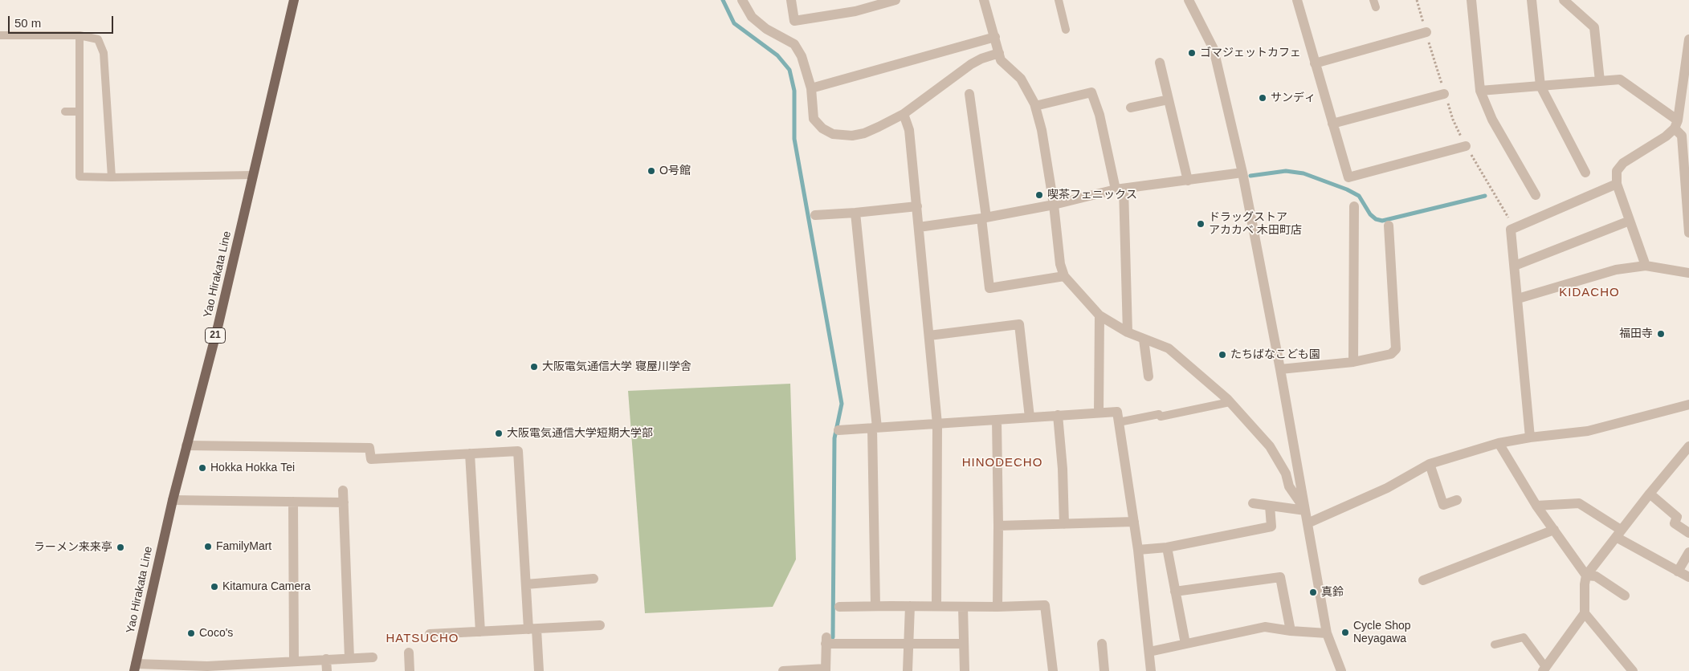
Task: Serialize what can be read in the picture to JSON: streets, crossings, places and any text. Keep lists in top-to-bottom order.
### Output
{
  "streets": {
    "main road": ["Yao Hirakata Line", "21"]
  },
  "districts": ["KIDACHO", "HINODECHO", "HATSUCHO"],
  "places": [
    "ゴマジェットカフェ",
    "サンディ",
    "O号館",
    "喫茶フェニックス",
    "ドラッグストア アカカベ 木田町店",
    "福田寺",
    "たちばなこども園",
    "大阪電気通信大学 寝屋川学舎",
    "大阪電気通信大学短期大学部",
    "Hokka Hokka Tei",
    "FamilyMart",
    "ラーメン来来亭",
    "Kitamura Camera",
    "真鈴",
    "Cycle Shop Neyagawa",
    "Coco's"
  ],
  "scale_bar": "50 m"
}
